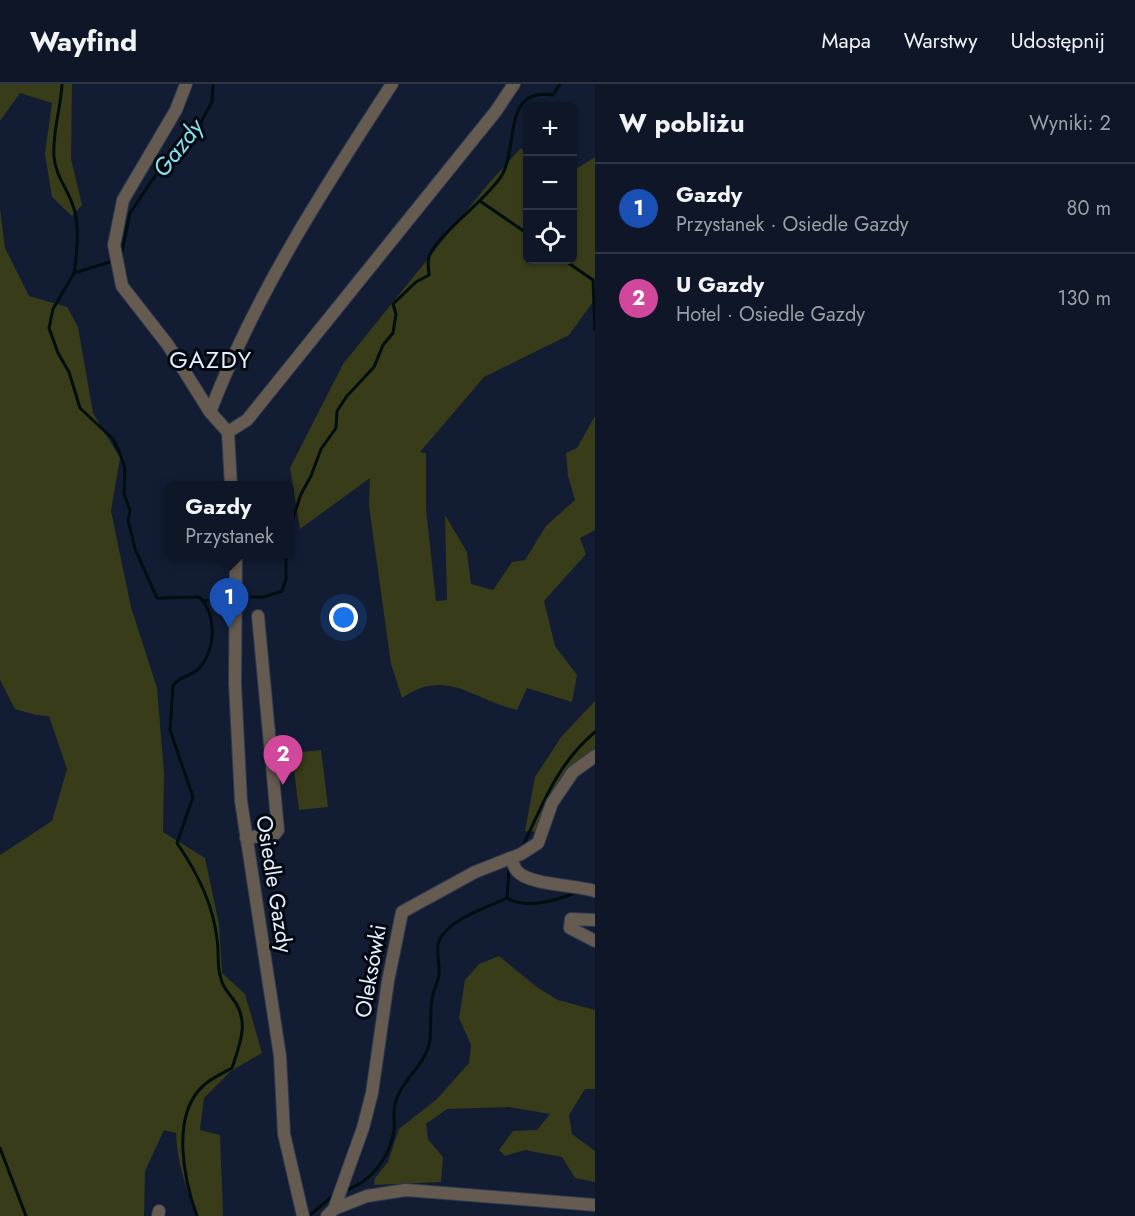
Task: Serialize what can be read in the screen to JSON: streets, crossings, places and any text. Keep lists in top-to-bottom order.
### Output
{
  "streets": {
    "street": ["Osiedle Gazdy", "Oleksówki"]
  },
  "districts": ["GAZDY"],
  "water": ["Gazdy"],
  "page": {
    "header": "Wayfind",
    "nav": ["Mapa", "Warstwy", "Udostępnij"],
    "heading": ["W pobliżu", "Wyniki: 2"],
    "map_buttons": ["+", "−"],
    "list": [
      {
        "mark": "1",
        "name": "Gazdy",
        "note": "Przystanek · Osiedle Gazdy",
        "value": "80 m"
      },
      {
        "mark": "2",
        "name": "U Gazdy",
        "note": "Hotel · Osiedle Gazdy",
        "value": "130 m"
      }
    ],
    "popup": ["Gazdy", "Przystanek"],
    "pins": ["1", "2"]
  }
}
